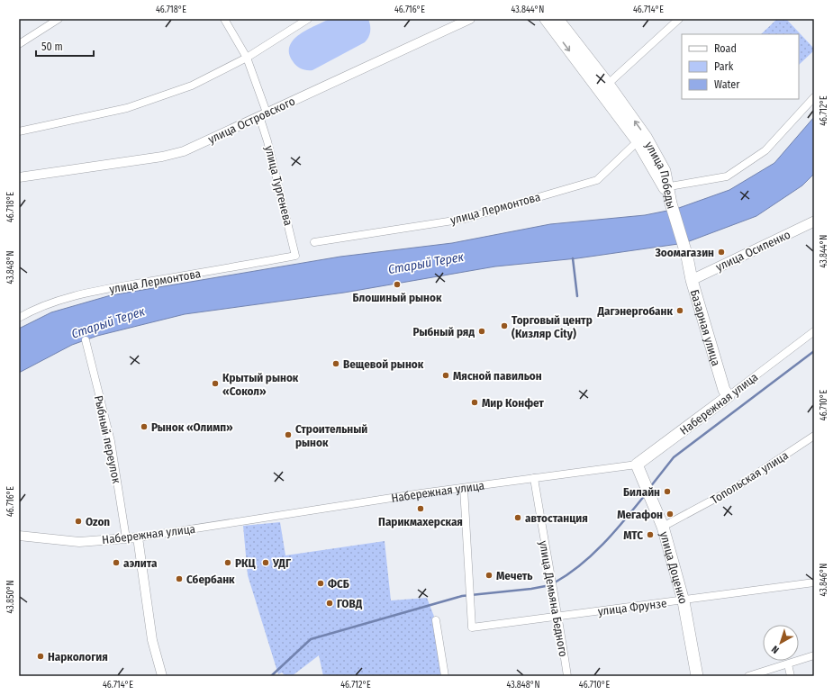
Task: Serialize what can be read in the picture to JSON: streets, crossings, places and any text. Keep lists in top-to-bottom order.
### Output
{
  "streets": {
    "main road": [
      "улица Победы",
      "улица Осипенко",
      "Базарная улица",
      "Набережная улица",
      "улица Доценко"
    ],
    "street": [
      "улица Островского",
      "улица Тургенева",
      "улица Лермонтова",
      "Рыбный переулок",
      "Топольская улица",
      "улица Демьяна Бедного",
      "улица Фрунзе"
    ]
  },
  "crossings": [
    ["улица Островского", "улица Тургенева"],
    ["улица Победы", "улица Лермонтова"],
    ["улица Победы", "Базарная улица"],
    ["улица Тургенева", "улица Лермонтова"],
    ["улица Осипенко", "Базарная улица"],
    ["Базарная улица", "Набережная улица"],
    ["Набережная улица", "Рыбный переулок"],
    ["Набережная улица", "улица Доценко"],
    ["Набережная улица", "улица Демьяна Бедного"],
    ["Набережная улица", "улица Фрунзе"],
    ["Топольская улица", "улица Доценко"],
    ["улица Доценко", "улица Фрунзе"],
    ["улица Демьяна Бедного", "улица Фрунзе"]
  ],
  "water": ["Старый Терек"],
  "places": [
    "Зоомагазин",
    "Блошиный рынок",
    "Дагэнергобанк",
    "Торговый центр (Кизляр City)",
    "Рыбный ряд",
    "Вещевой рынок",
    "Мясной павильон",
    "Крытый рынок «Сокол»",
    "Мир Конфет",
    "Рынок «Олимп»",
    "Строительный рынок",
    "Билайн",
    "Парикмахерская",
    "Мегафон",
    "автостанция",
    "Ozon",
    "МТС",
    "аэлита",
    "РКЦ",
    "УДГ",
    "Мечеть",
    "Сбербанк",
    "ФСБ",
    "ГОВД",
    "Наркология"
  ],
  "legend": ["Road", "Park", "Water"],
  "scale_bar": "50 m",
  "north": "bottom left",
  "coordinates": [
    "46.718°E",
    "46.716°E",
    "43.844°N",
    "46.714°E",
    "46.712°E",
    "43.848°N",
    "46.710°E",
    "43.846°N",
    "43.850°N"
  ]
}
